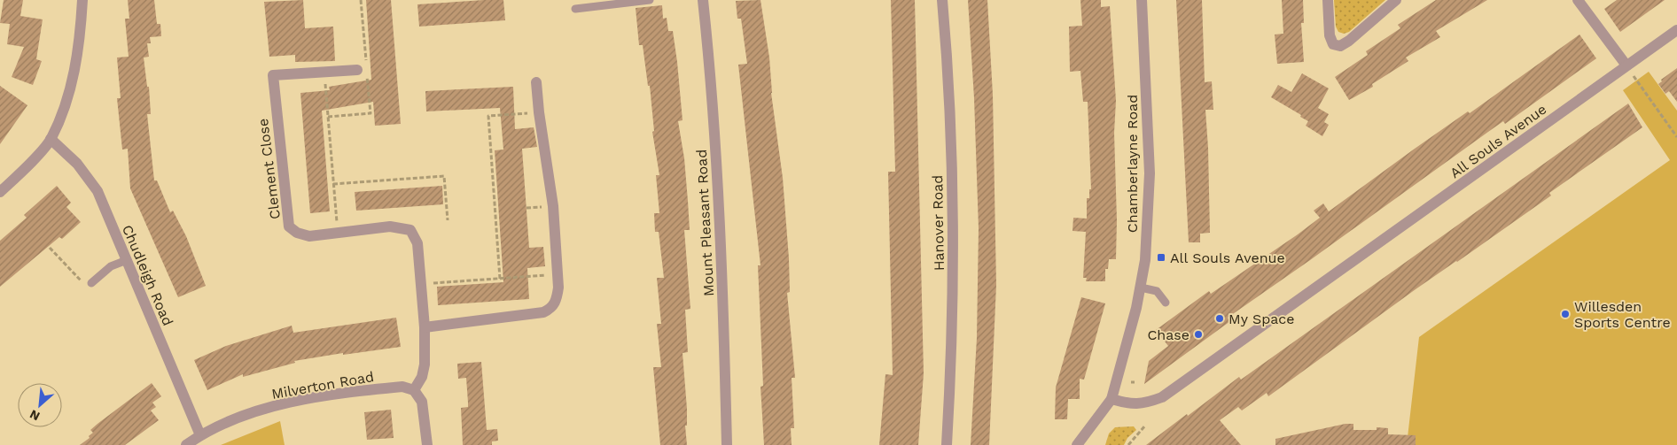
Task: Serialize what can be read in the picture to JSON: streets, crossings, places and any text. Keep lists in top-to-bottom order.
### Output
{
  "streets": {
    "street": [
      "All Souls Avenue",
      "Chamberlayne Road",
      "Clement Close",
      "Mount Pleasant Road",
      "Hanover Road",
      "Chudleigh Road",
      "Milverton Road"
    ]
  },
  "crossings": [
    ["All Souls Avenue", "Chamberlayne Road"],
    ["Clement Close", "Milverton Road"],
    ["Chudleigh Road", "Milverton Road"]
  ],
  "places": {
    "transit": ["All Souls Avenue"],
    "other": ["Willesden Sports Centre", "My Space", "Chase"]
  },
  "north": "bottom left"
}
